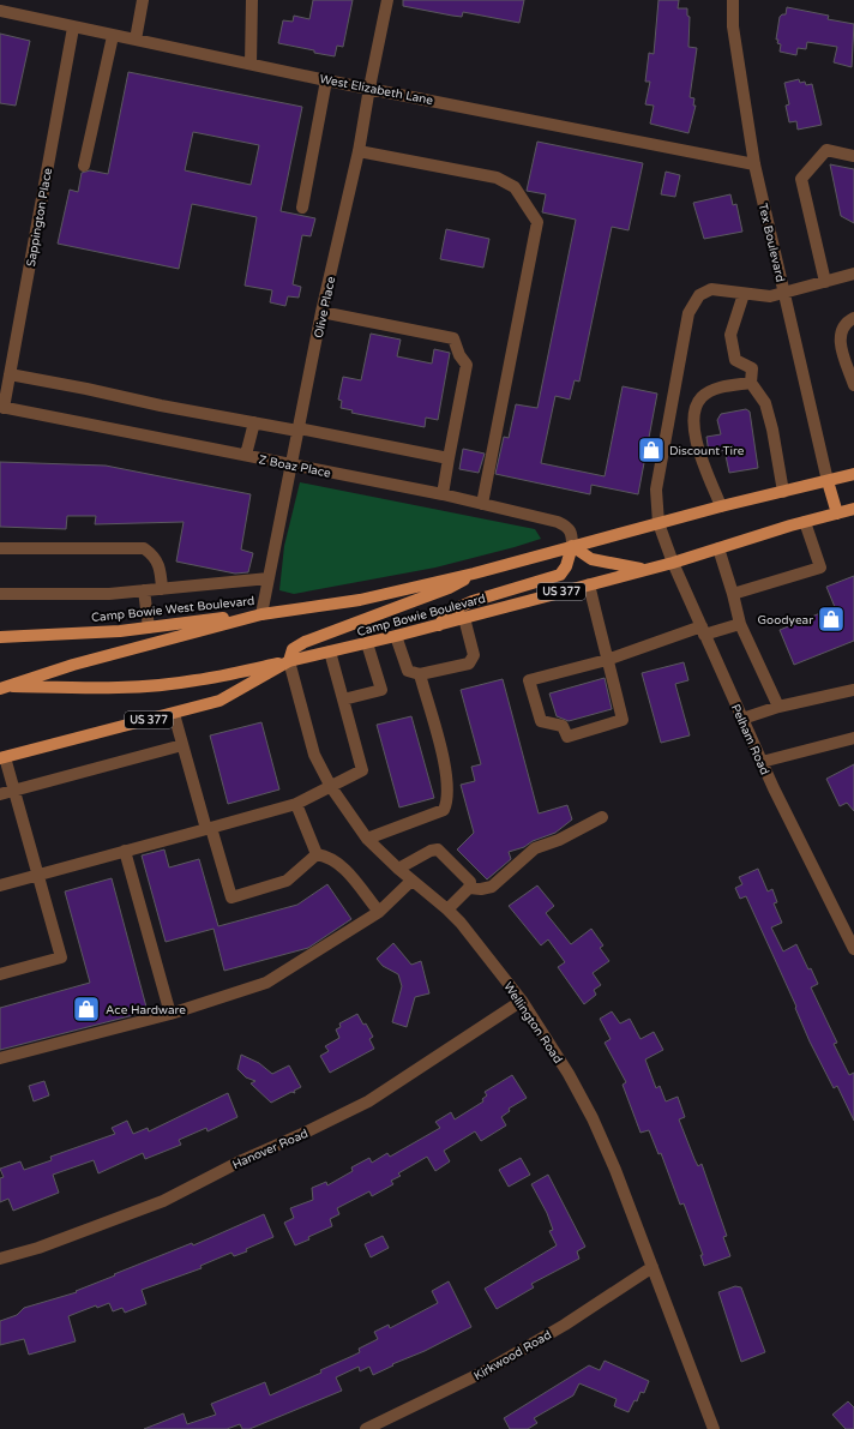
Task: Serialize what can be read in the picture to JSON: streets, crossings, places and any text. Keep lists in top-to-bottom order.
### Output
{
  "streets": {
    "main road": ["US 377", "Camp Bowie West Boulevard", "Camp Bowie Boulevard"],
    "street": [
      "West Elizabeth Lane",
      "Sappington Place",
      "Tex Boulevard",
      "Olive Place",
      "Z Boaz Place",
      "Pelham Road",
      "Wellington Road",
      "Hanover Road",
      "Kirkwood Road"
    ]
  },
  "crossings": [
    ["West Elizabeth Lane", "Sappington Place"],
    ["West Elizabeth Lane", "Tex Boulevard"],
    ["West Elizabeth Lane", "Olive Place"],
    ["Sappington Place", "Z Boaz Place"],
    ["Tex Boulevard", "Pelham Road"],
    ["Olive Place", "Z Boaz Place"],
    ["Olive Place", "Camp Bowie West Boulevard"],
    ["Camp Bowie Boulevard", "Pelham Road"],
    ["Camp Bowie Boulevard", "Wellington Road"],
    ["Wellington Road", "Hanover Road"],
    ["Wellington Road", "Kirkwood Road"]
  ],
  "places": {
    "shop": ["Discount Tire", "Goodyear", "Ace Hardware"]
  }
}
